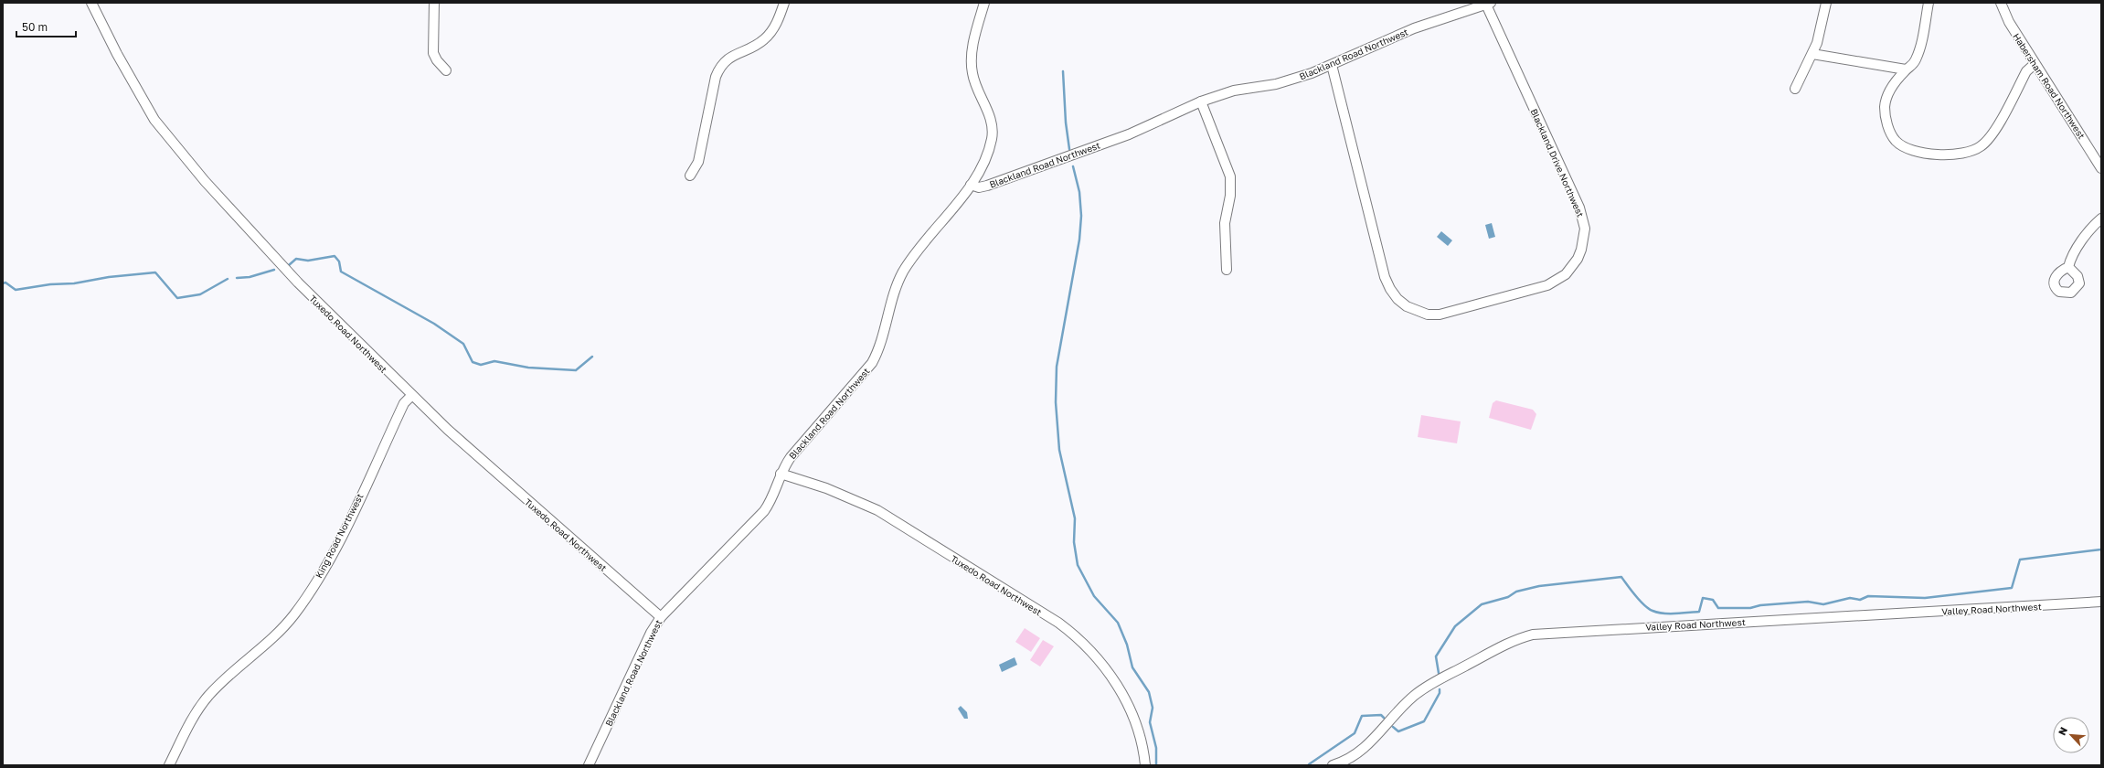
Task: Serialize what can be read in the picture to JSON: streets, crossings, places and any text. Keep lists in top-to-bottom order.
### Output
{
  "streets": {
    "street": [
      "Blackland Road Northwest",
      "Habersham Road Northwest",
      "Blackland Drive Northwest",
      "Tuxedo Road Northwest",
      "King Road Northwest",
      "Valley Road Northwest"
    ]
  },
  "crossings": [
    ["Blackland Road Northwest", "Blackland Drive Northwest"],
    ["Blackland Road Northwest", "Tuxedo Road Northwest"],
    ["Tuxedo Road Northwest", "King Road Northwest"]
  ],
  "scale_bar": "50 m",
  "north": "top left"
}
